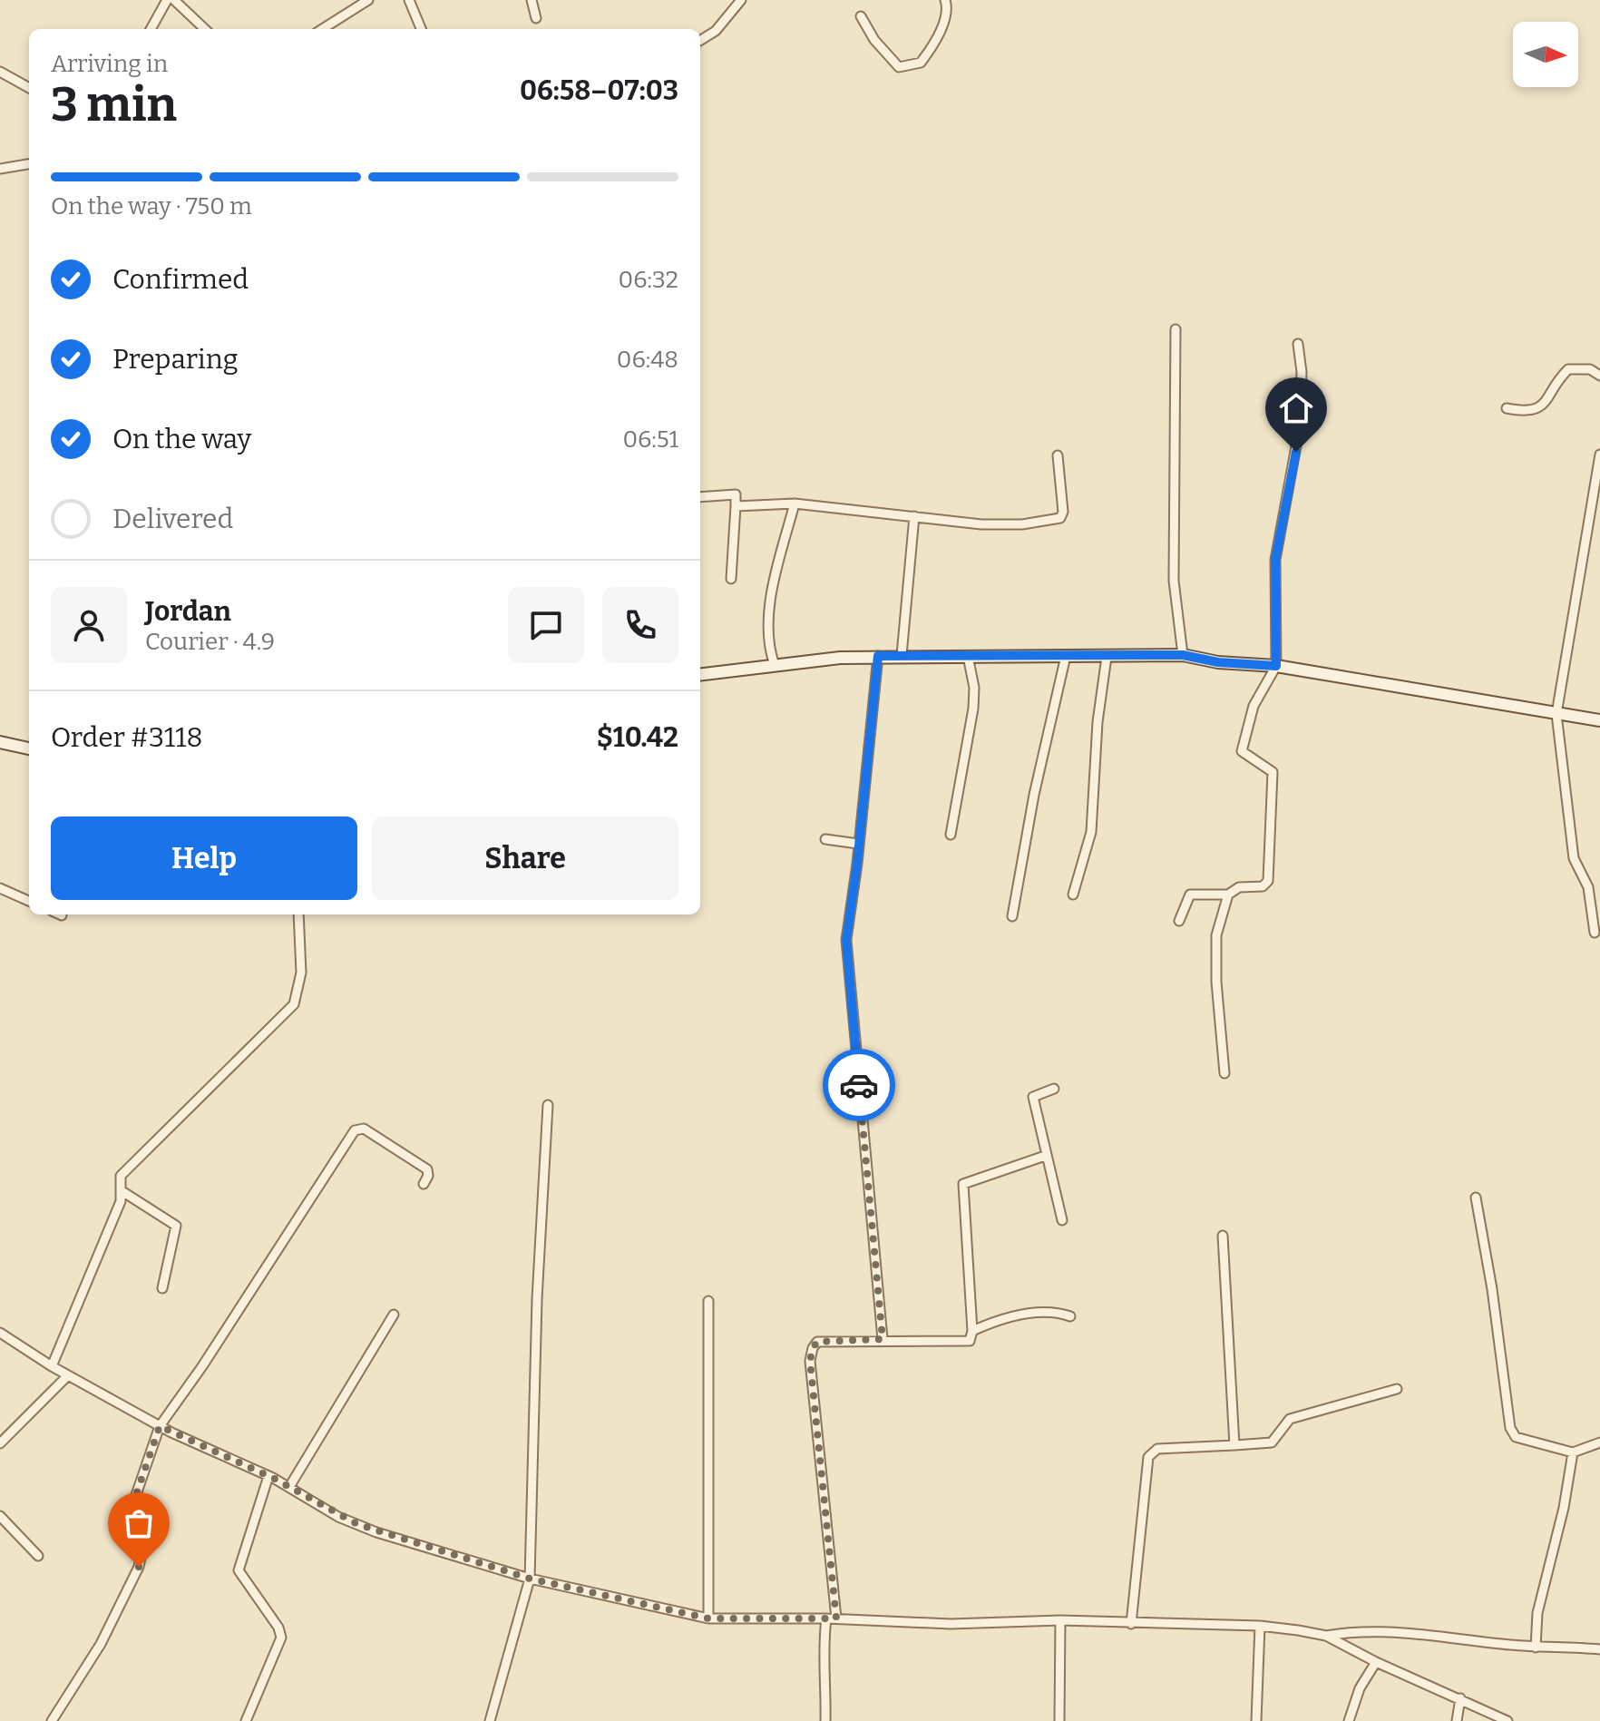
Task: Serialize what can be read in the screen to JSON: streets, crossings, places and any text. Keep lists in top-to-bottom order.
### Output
{
  "north": "right",
  "page": {
    "heading": ["3 min", "Arriving in", "06:58–07:03"],
    "panel": [
      "Jordan",
      "Courier · 4.9",
      "Order #3118",
      "$10.42"
    ],
    "bar": "On the way · 750 m",
    "list": [
      ["Confirmed", "06:32"],
      ["Preparing", "06:48"],
      ["On the way", "06:51"],
      "Delivered"
    ],
    "buttons": ["Help", "Share"]
  }
}
